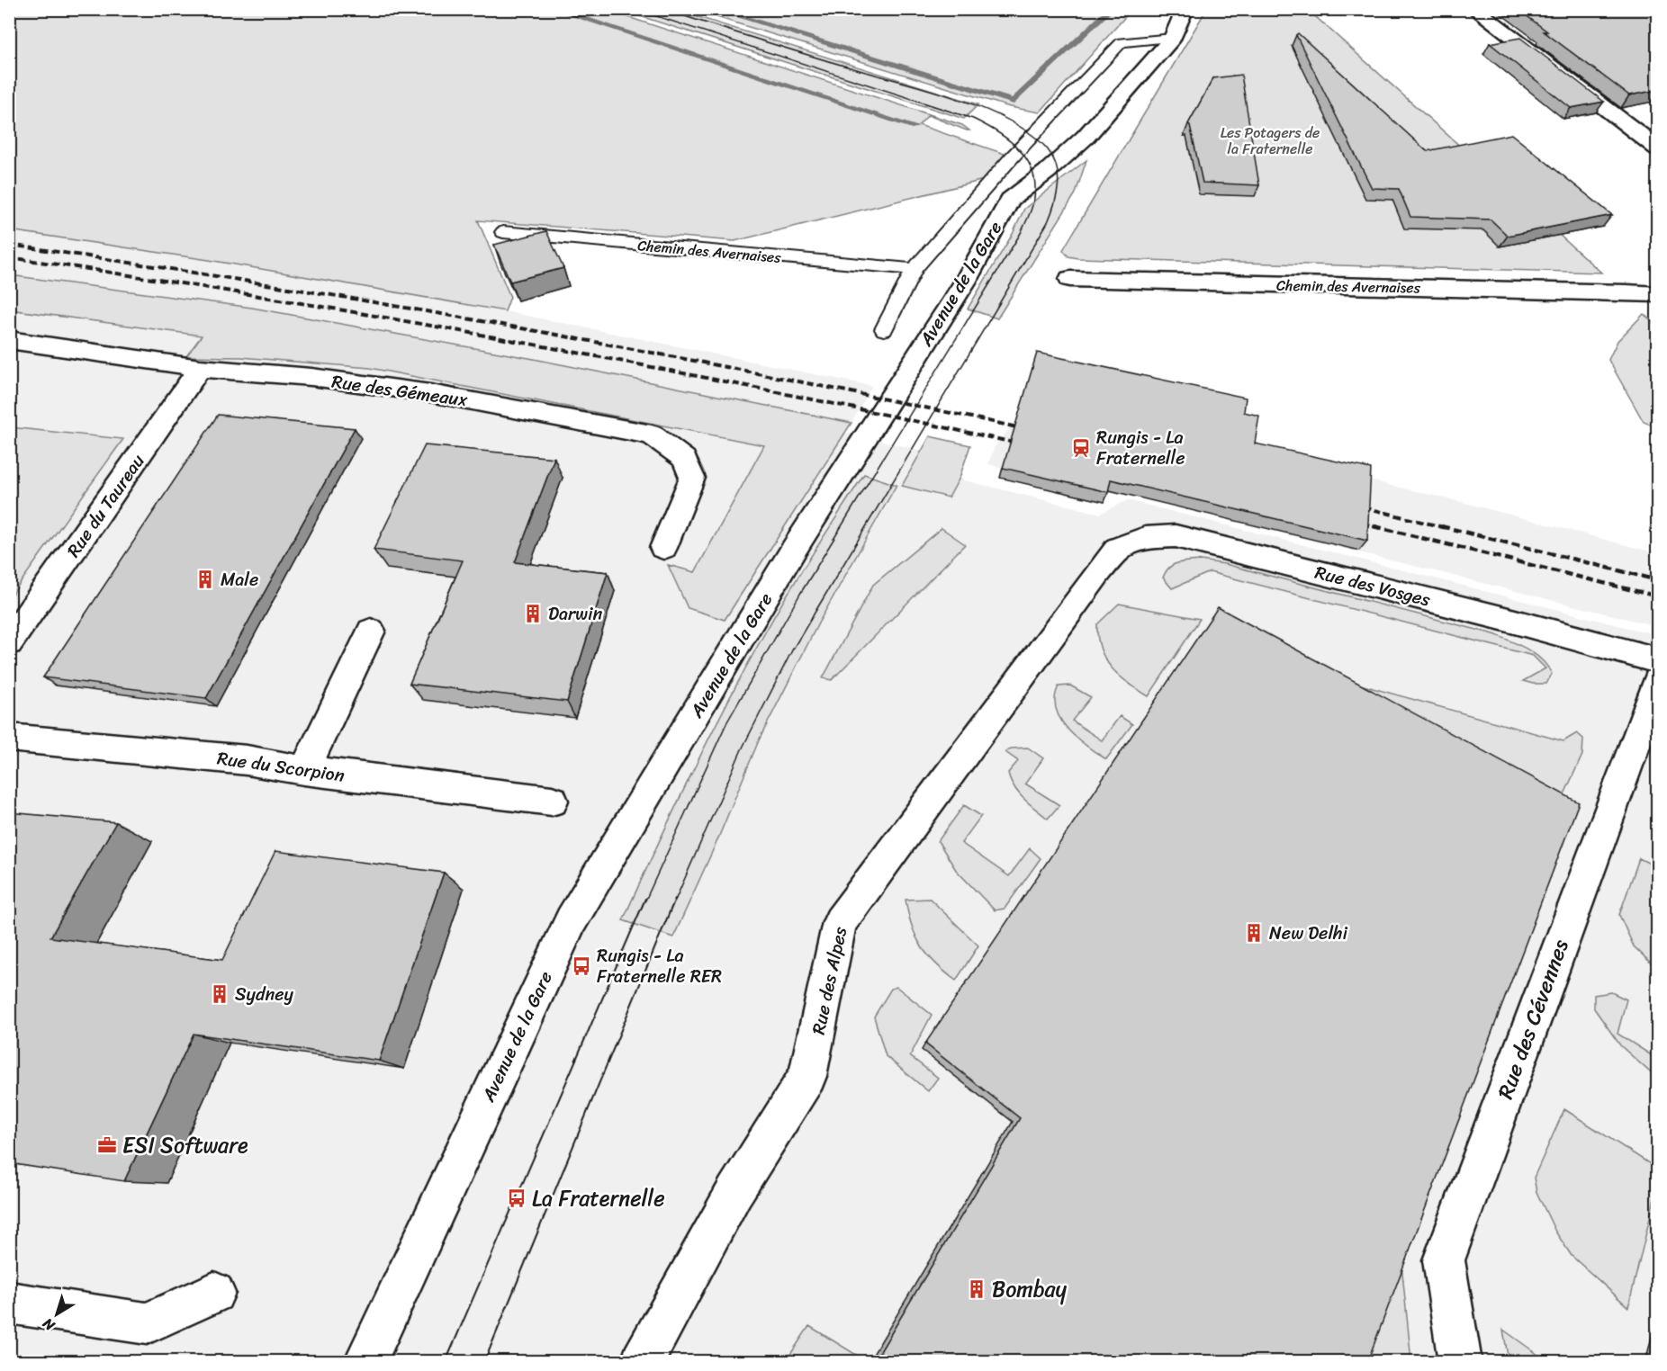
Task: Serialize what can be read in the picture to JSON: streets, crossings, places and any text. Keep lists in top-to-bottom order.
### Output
{
  "streets": {
    "street": [
      "Chemin des Avernaises",
      "Avenue de la Gare",
      "Rue des Gémeaux",
      "Rue du Taureau",
      "Rue des Vosges",
      "Rue du Scorpion",
      "Rue des Alpes",
      "Rue des Cévennes"
    ]
  },
  "crossings": [
    ["Rue des Gémeaux", "Rue du Taureau"],
    ["Rue des Vosges", "Rue des Alpes"]
  ],
  "parks": ["Les Potagers de la Fraternelle"],
  "places": {
    "station": ["Rungis - La Fraternelle"],
    "building": [
      "Male",
      "Darwin",
      "New Delhi",
      "Sydney",
      "Bombay"
    ],
    "bus stop": ["Rungis - La Fraternelle RER", "La Fraternelle"],
    "office": ["ESI Software"]
  },
  "north": "bottom left"
}
